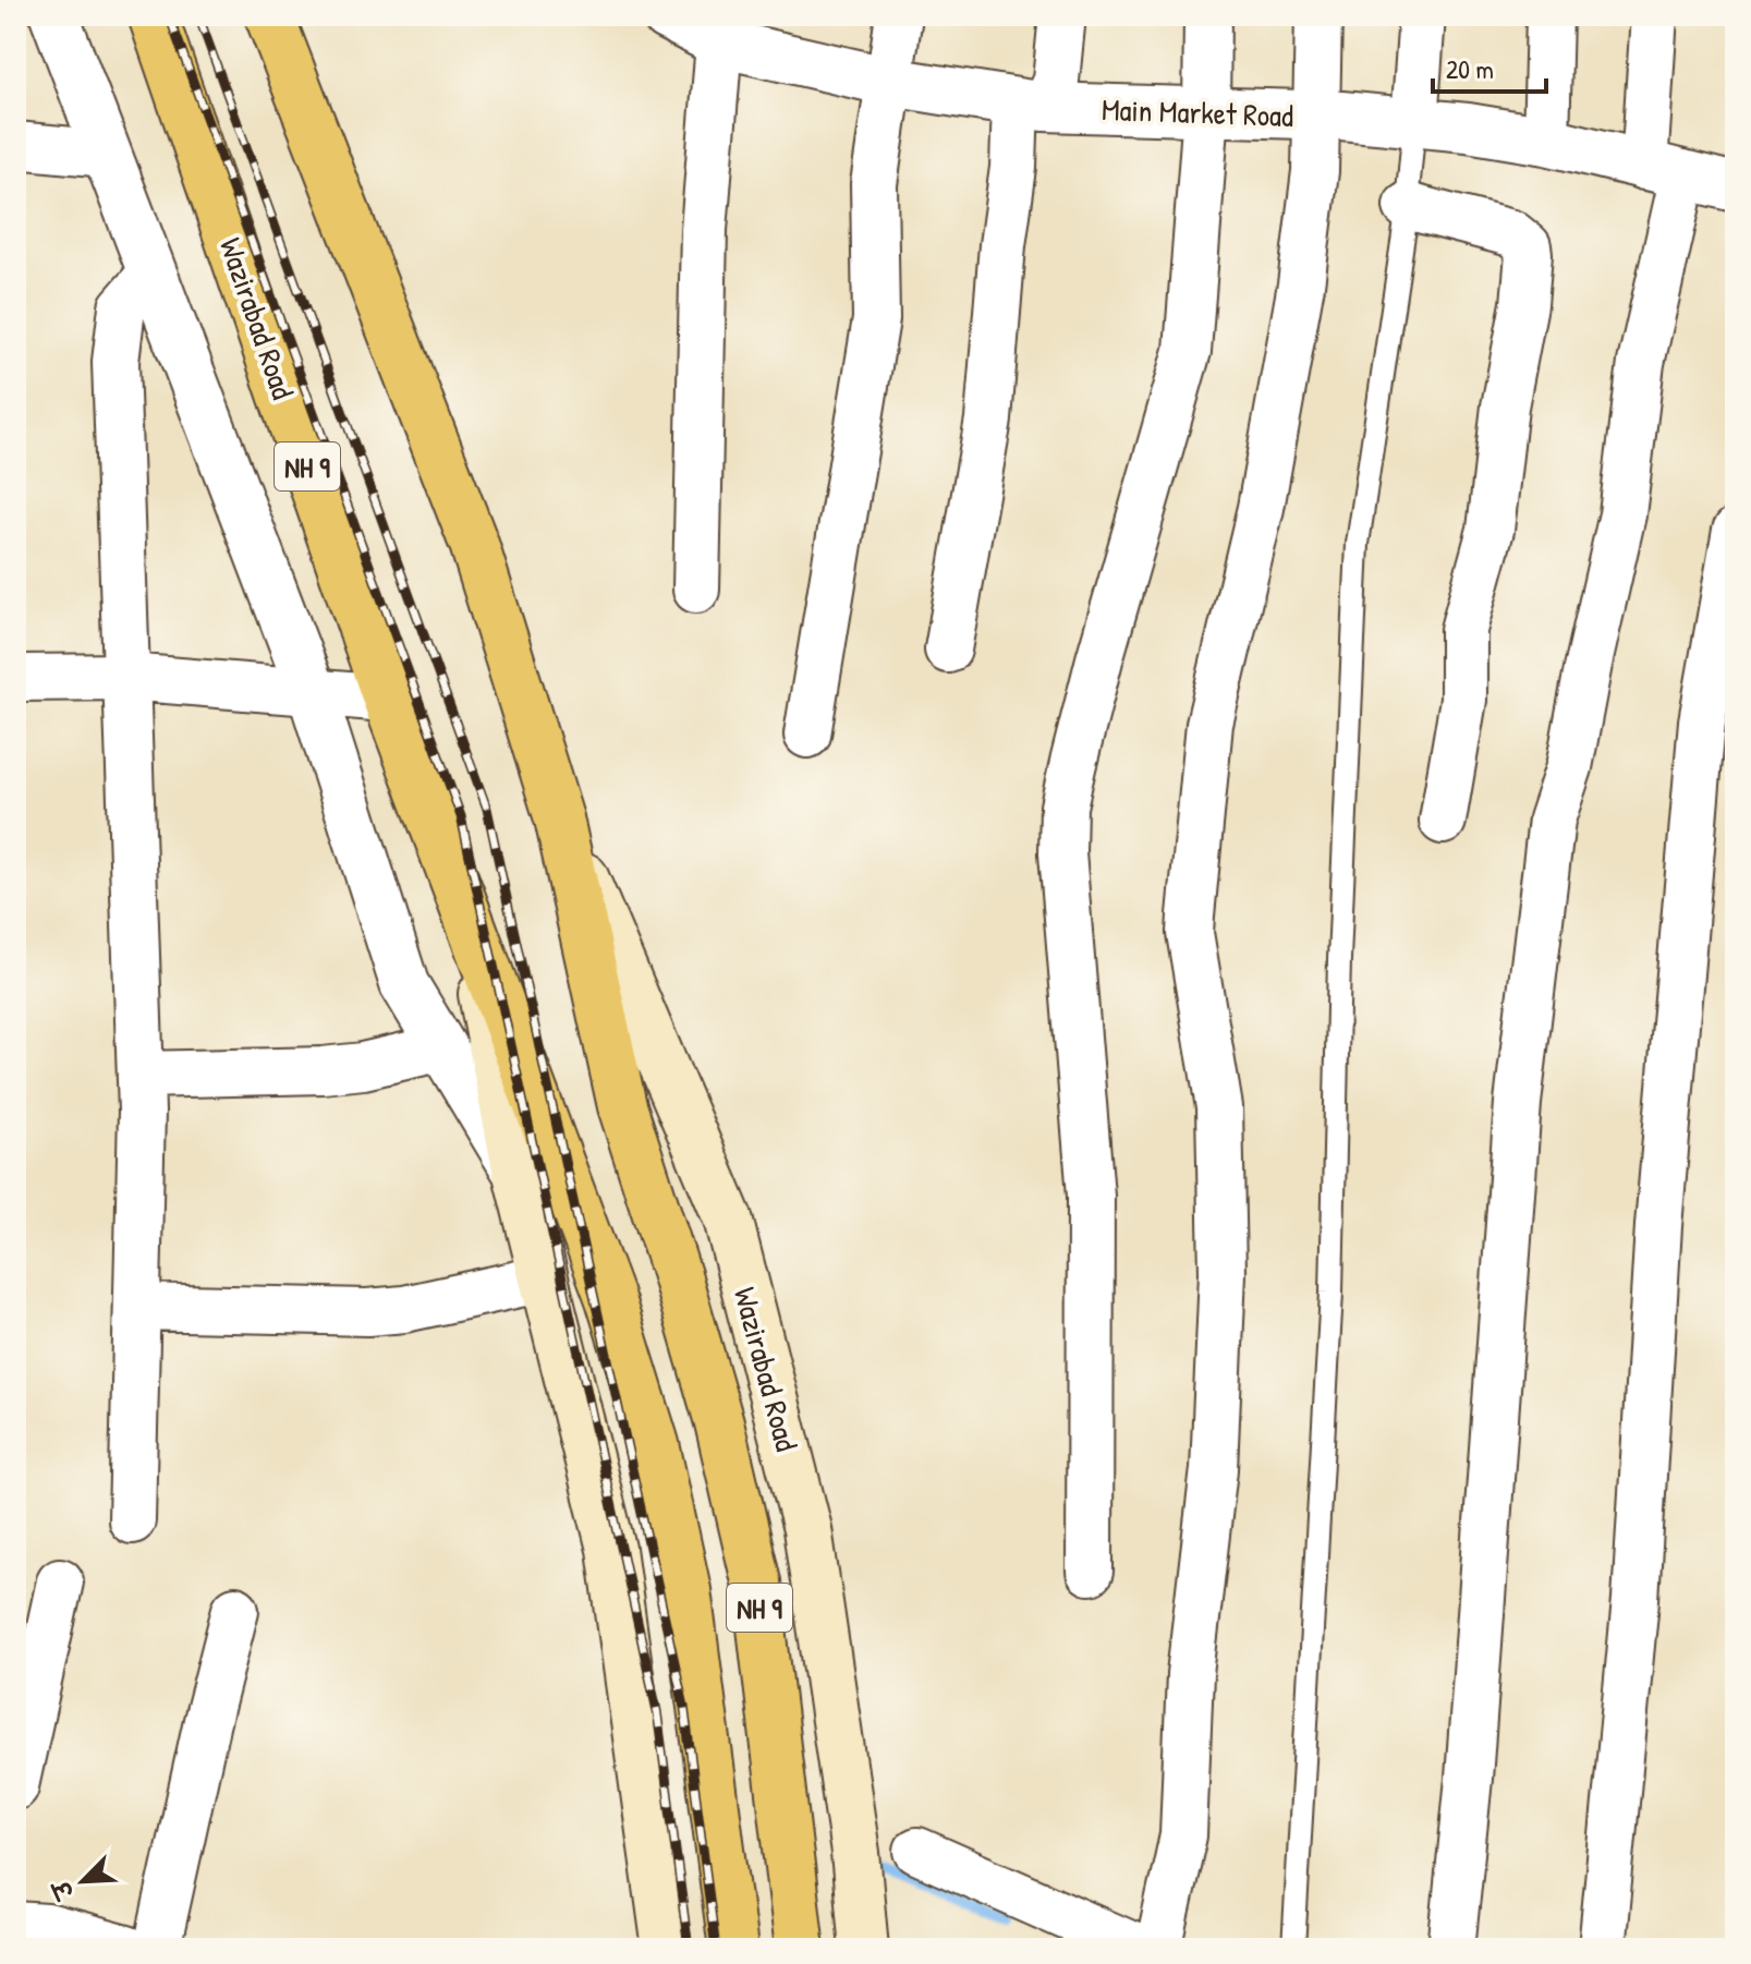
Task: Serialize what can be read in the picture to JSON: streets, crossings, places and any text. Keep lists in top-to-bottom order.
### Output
{
  "streets": {
    "highway": ["Wazirabad Road", "NH 9"],
    "street": ["Main Market Road"]
  },
  "scale_bar": "20 m",
  "north": "bottom left"
}
